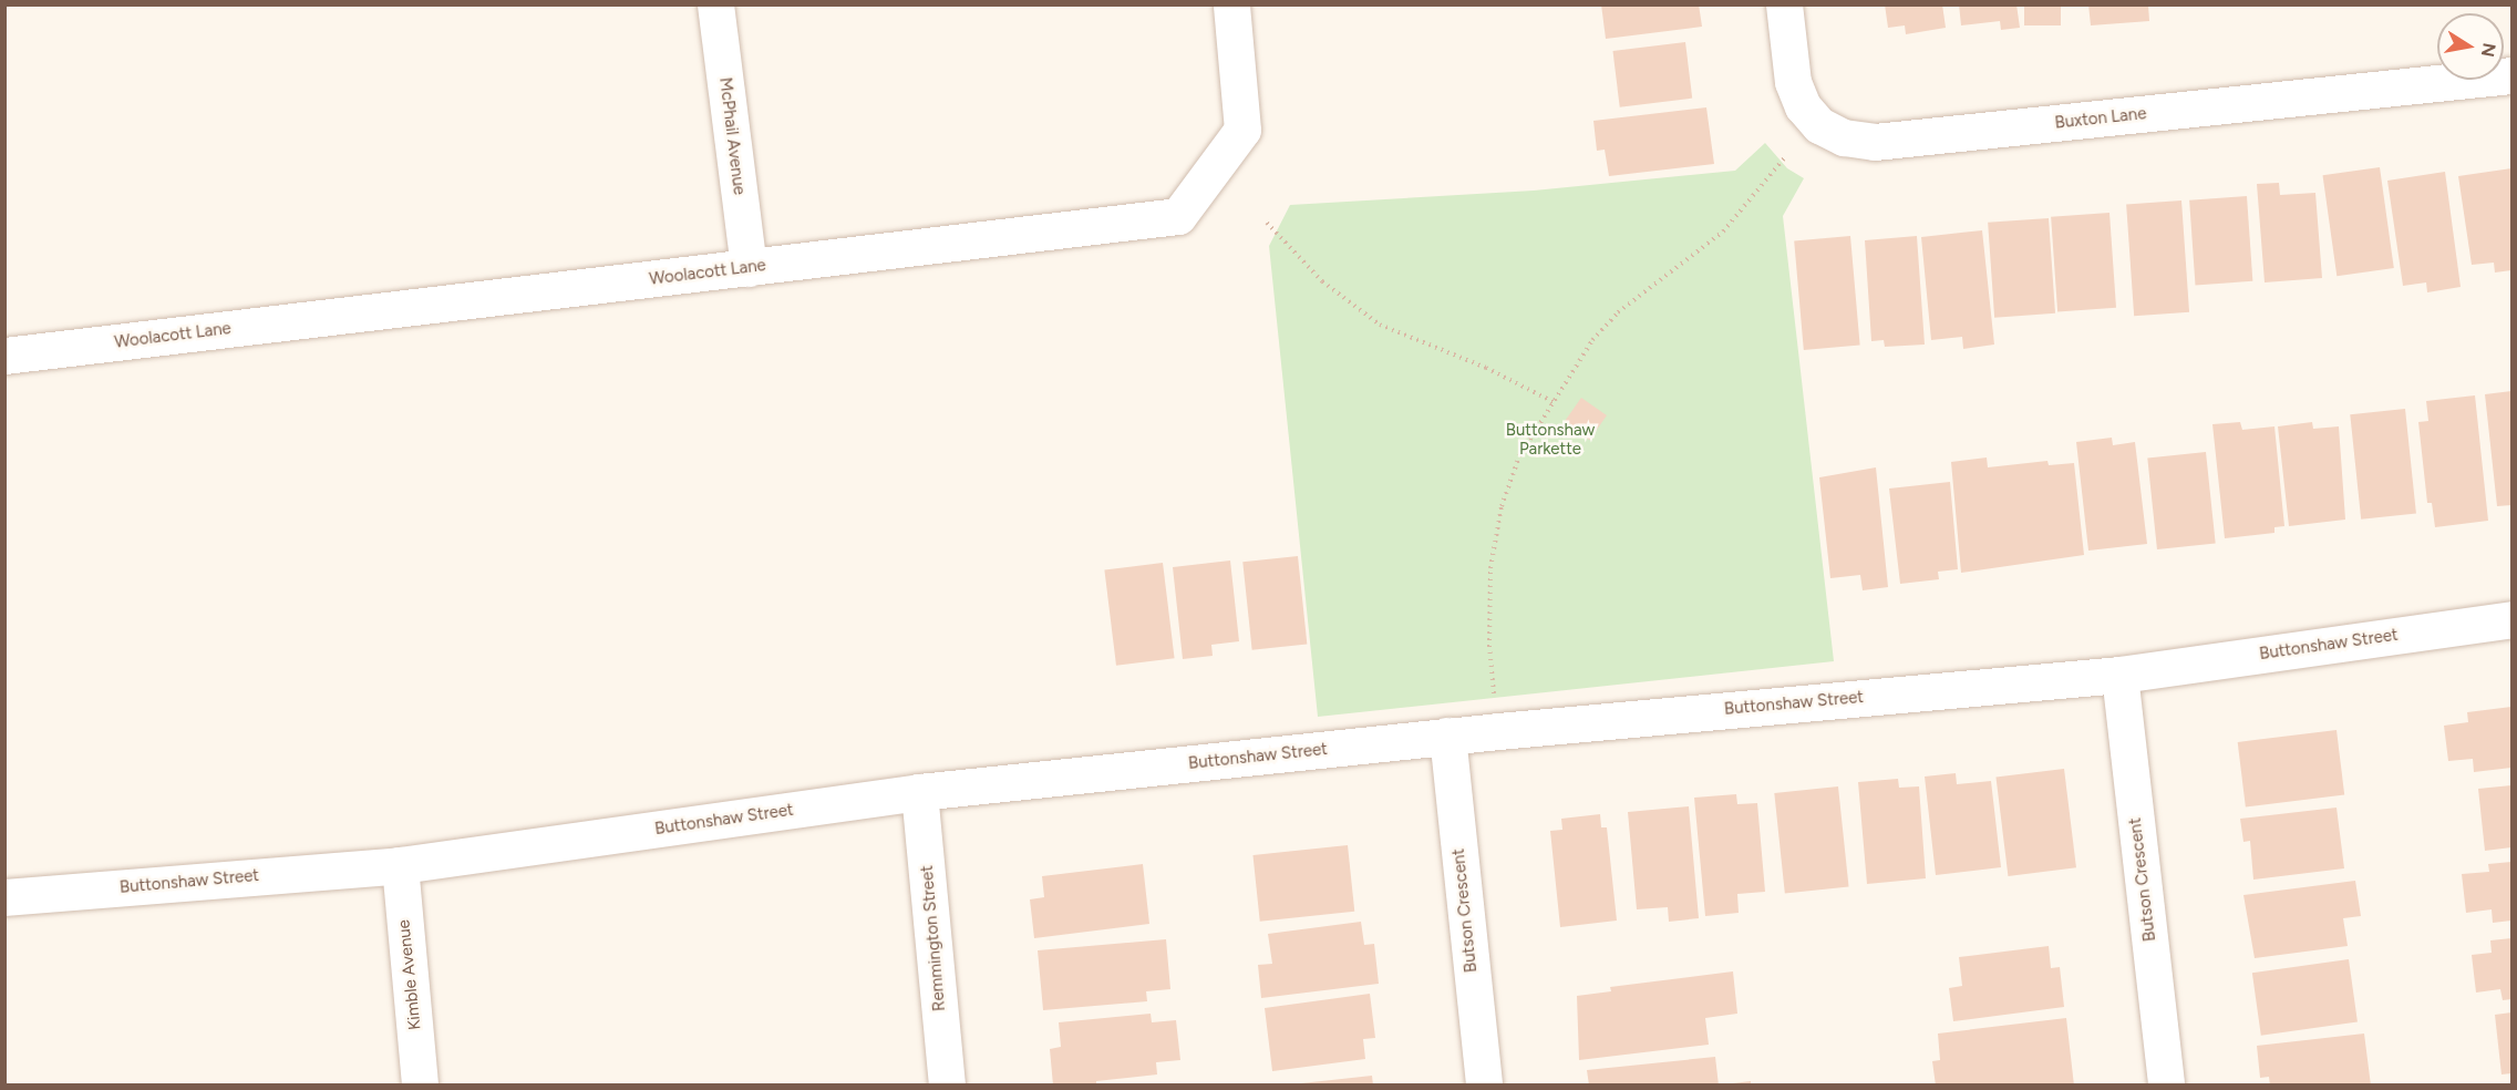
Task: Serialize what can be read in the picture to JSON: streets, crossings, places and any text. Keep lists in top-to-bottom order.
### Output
{
  "streets": {
    "street": [
      "Buxton Lane",
      "McPhail Avenue",
      "Woolacott Lane",
      "Buttonshaw Street",
      "Butson Crescent",
      "Remmington Street",
      "Kimble Avenue"
    ]
  },
  "crossings": [
    ["McPhail Avenue", "Woolacott Lane"],
    ["Buttonshaw Street", "Butson Crescent"],
    ["Buttonshaw Street", "Remmington Street"],
    ["Buttonshaw Street", "Kimble Avenue"]
  ],
  "parks": ["Buttonshaw Parkette"],
  "north": "right"
}
